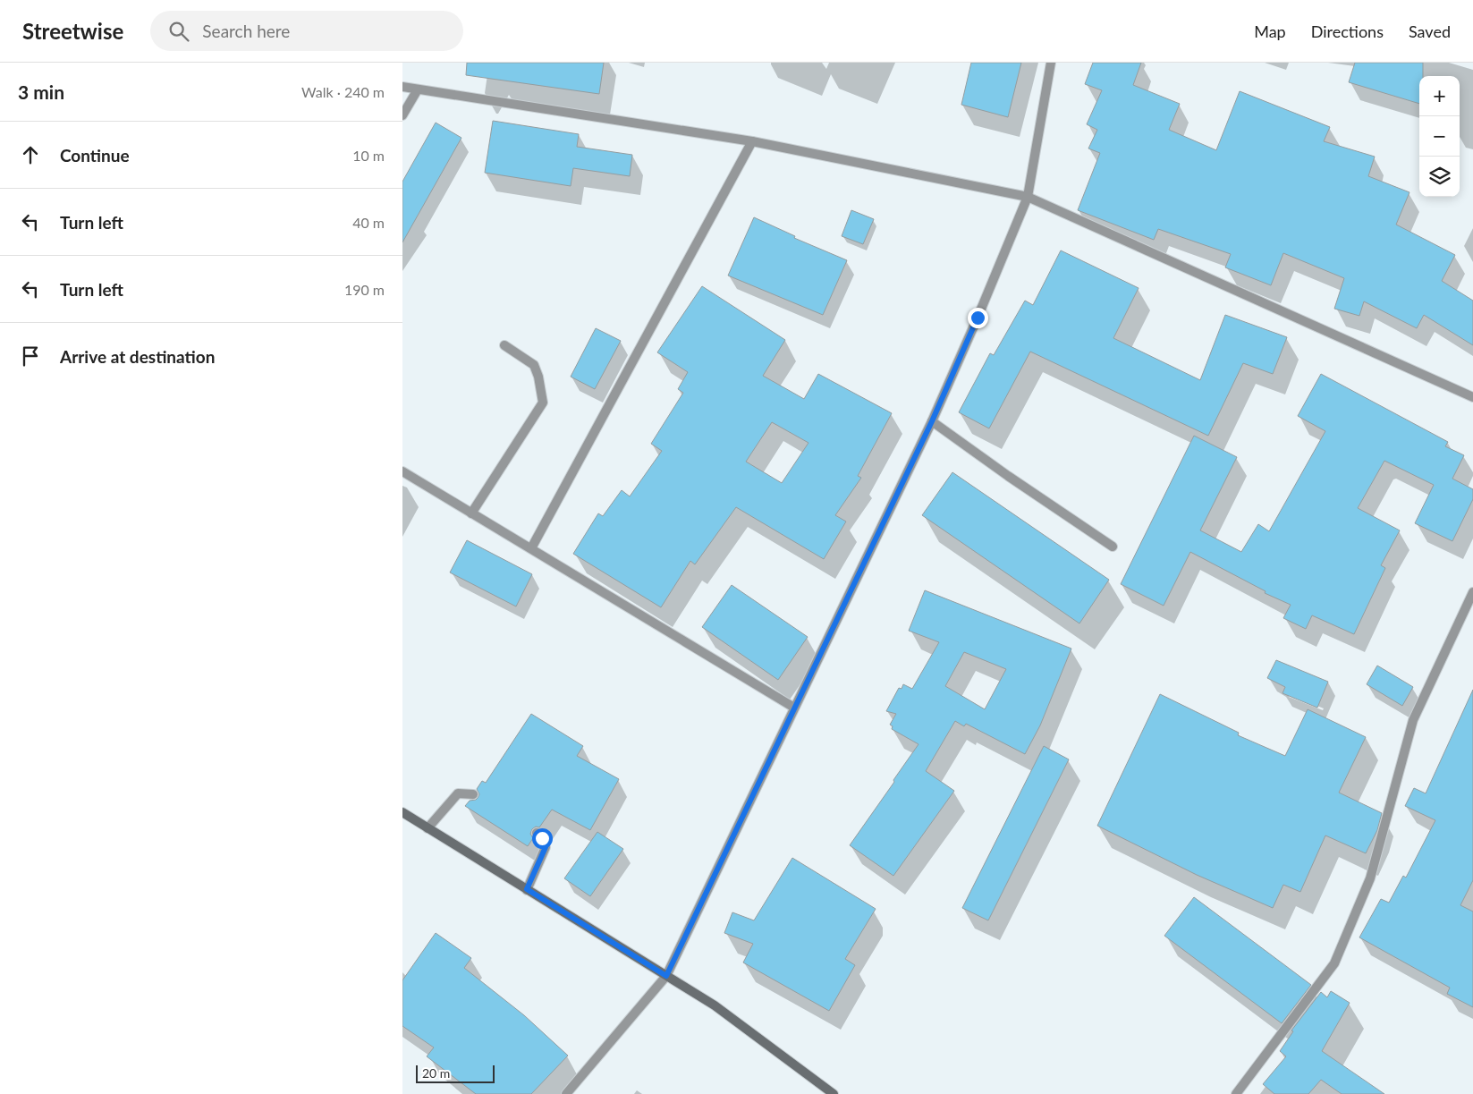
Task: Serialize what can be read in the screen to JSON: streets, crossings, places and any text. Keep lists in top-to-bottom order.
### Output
{
  "scale_bar": "20 m",
  "page": {
    "header": "Streetwise",
    "search": "Search here",
    "nav": ["Map", "Directions", "Saved"],
    "heading": ["3 min", "Walk · 240 m"],
    "map_buttons": ["+", "−"],
    "list": [
      ["Continue", "10 m"],
      ["Turn left", "40 m"],
      ["Turn left", "190 m"],
      "Arrive at destination"
    ],
    "scale": "20 m"
  }
}
